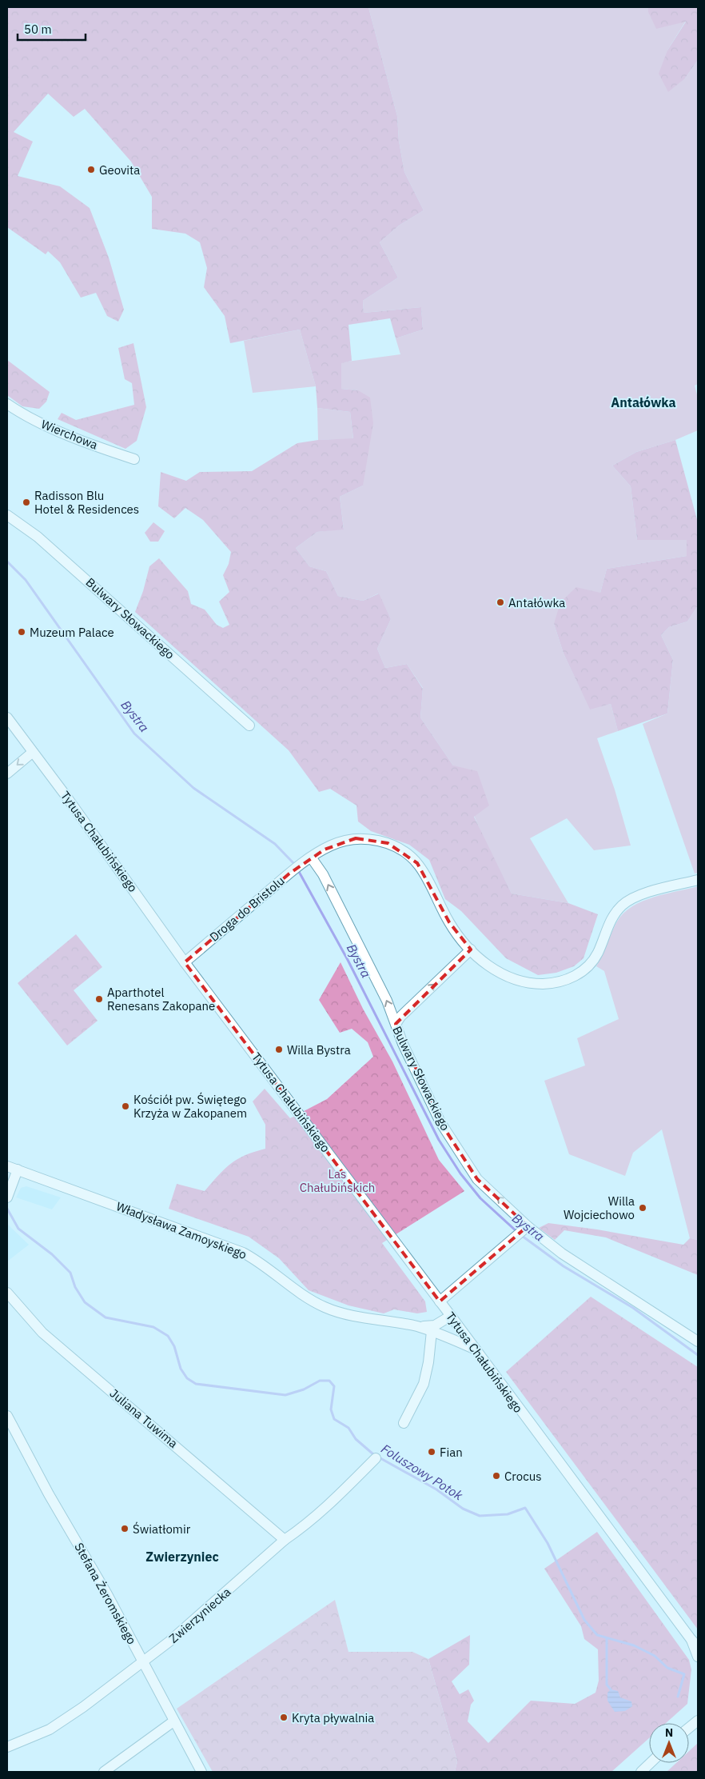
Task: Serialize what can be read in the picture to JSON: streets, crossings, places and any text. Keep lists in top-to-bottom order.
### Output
{
  "streets": {
    "street": [
      "Wierchowa",
      "Bulwary Słowackiego",
      "Tytusa Chałubińskiego",
      "Droga do Bristolu",
      "Władysława Zamoyskiego",
      "Juliana Tuwima",
      "Stefana Żeromskiego",
      "Zwierzyniecka"
    ]
  },
  "crossings": [
    ["Bulwary Słowackiego", "Droga do Bristolu"],
    ["Tytusa Chałubińskiego", "Droga do Bristolu"],
    ["Tytusa Chałubińskiego", "Władysława Zamoyskiego"],
    ["Juliana Tuwima", "Zwierzyniecka"],
    ["Stefana Żeromskiego", "Zwierzyniecka"]
  ],
  "one_way": ["Bulwary Słowackiego"],
  "districts": ["Antałówka", "Zwierzyniec"],
  "water": ["Bystra", "Foluszowy Potok"],
  "parks": ["Las Chałubińskich"],
  "places": [
    "Geovita",
    "Radisson Blu Hotel & Residences",
    "Antałówka",
    "Muzeum Palace",
    "Aparthotel Renesans Zakopane",
    "Willa Bystra",
    "Kościół pw. Świętego Krzyża w Zakopanem",
    "Willa Wojciechowo",
    "Fian",
    "Crocus",
    "Światłomir",
    "Kryta pływalnia"
  ],
  "scale_bar": "50 m",
  "north": "top"
}
